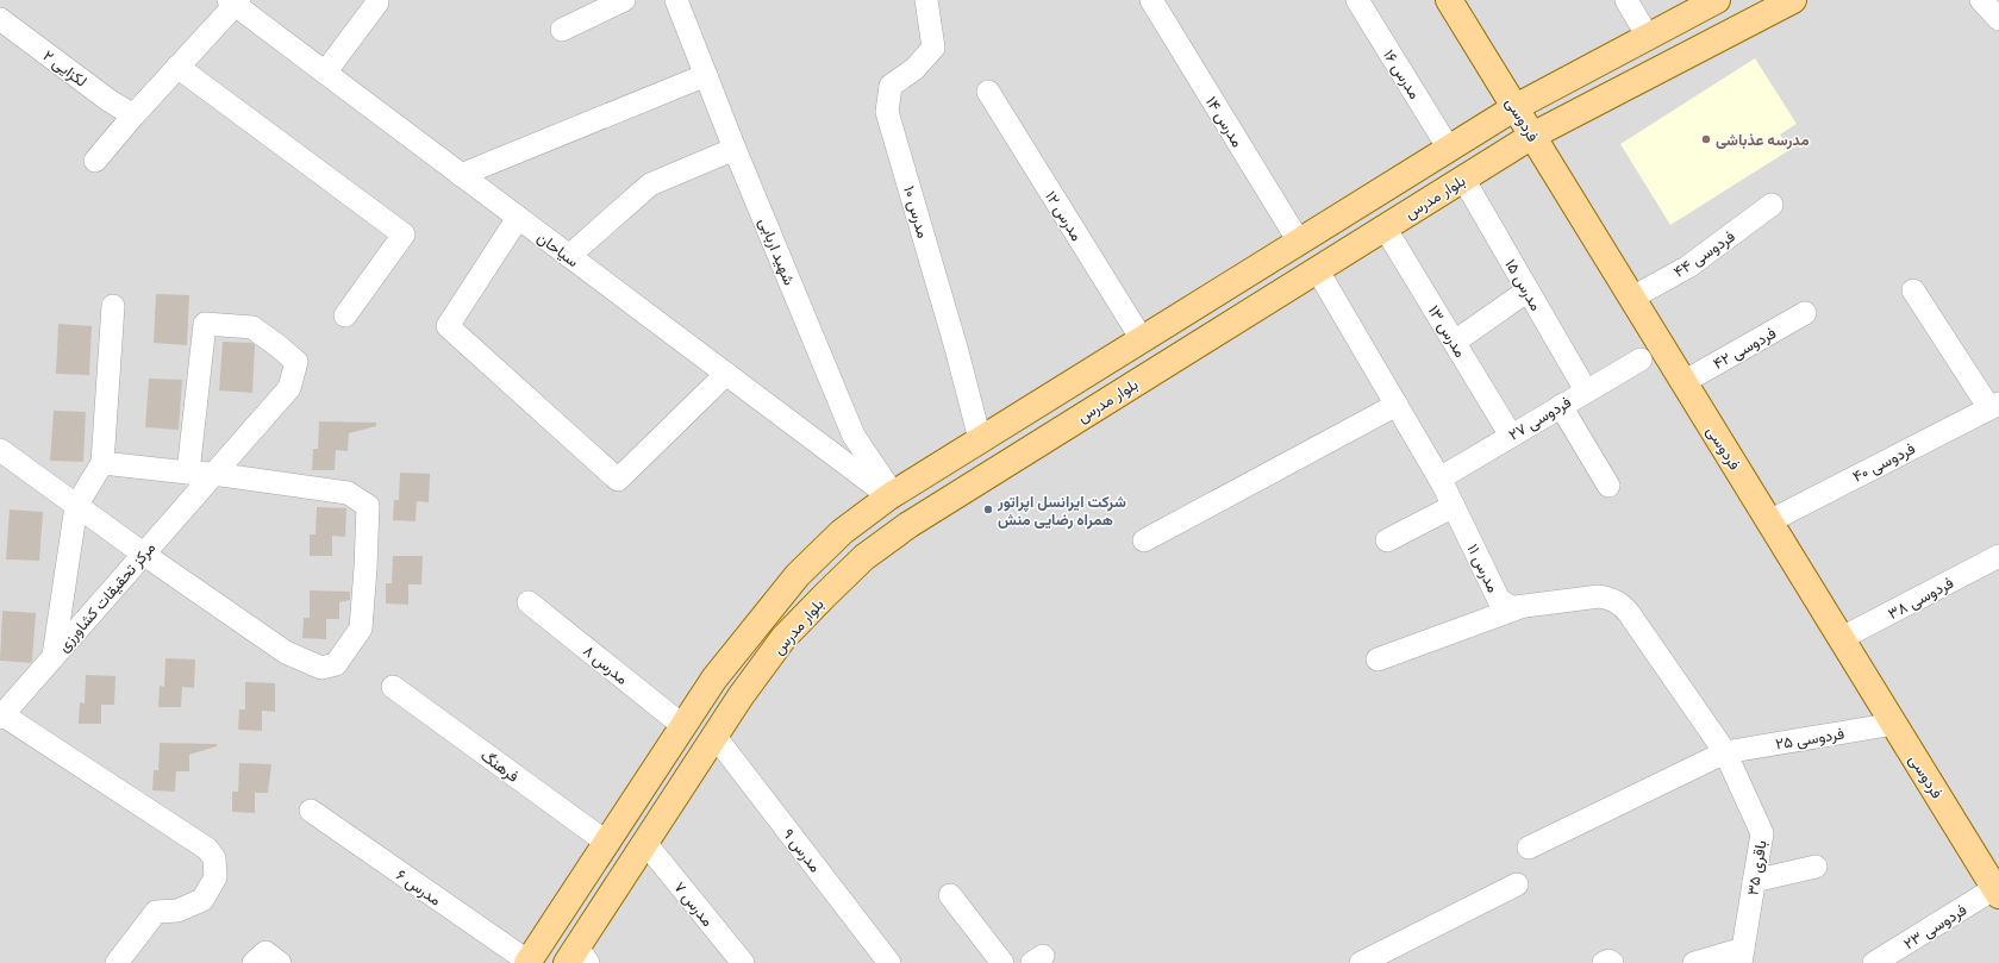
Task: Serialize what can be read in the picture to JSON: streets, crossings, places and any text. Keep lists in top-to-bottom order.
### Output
{
  "streets": {
    "main road": ["فردوسی", "بلوار مدرس"],
    "street": [
      "لکزایی ۲",
      "مدرس ۱۶",
      "مدرس ۱۴",
      "مدرس ۱۰",
      "مدرس ۱۲",
      "سیاحان",
      "شهید اربابی",
      "فردوسی ۴۴",
      "مدرس ۱۵",
      "مدرس ۱۳",
      "فردوسی ۴۲",
      "فردوسی ۲۷",
      "فردوسی ۴۰",
      "مدرس ۱۱",
      "مرکز تحقیقات کشاورزی",
      "فردوسی ۳۸",
      "مدرس ۸",
      "فردوسی ۲۵",
      "فرهنگ",
      "مدرس ۹",
      "باقری ۳۵",
      "مدرس ۶",
      "مدرس ۷",
      "فردوسی ۲۳"
    ]
  },
  "crossings": [
    ["مدرس ۱۶", "بلوار مدرس"],
    ["فردوسی", "بلوار مدرس"],
    ["فردوسی", "فردوسی ۴۴"],
    ["فردوسی", "فردوسی ۴۲"],
    ["فردوسی", "فردوسی ۴۰"],
    ["فردوسی", "فردوسی ۳۸"],
    ["فردوسی", "فردوسی ۲۵"],
    ["فردوسی", "فردوسی ۲۳"],
    ["مدرس ۱۴", "بلوار مدرس"],
    ["بلوار مدرس", "مدرس ۱۰"],
    ["بلوار مدرس", "مدرس ۱۲"],
    ["بلوار مدرس", "شهید اربابی"],
    ["بلوار مدرس", "مدرس ۱۵"],
    ["بلوار مدرس", "مدرس ۱۳"],
    ["بلوار مدرس", "مدرس ۱۱"],
    ["بلوار مدرس", "مدرس ۸"],
    ["بلوار مدرس", "فرهنگ"],
    ["بلوار مدرس", "مدرس ۹"],
    ["بلوار مدرس", "مدرس ۶"],
    ["بلوار مدرس", "مدرس ۷"],
    ["سیاحان", "شهید اربابی"],
    ["مدرس ۱۵", "فردوسی ۲۷"],
    ["مدرس ۱۳", "فردوسی ۲۷"],
    ["فردوسی ۲۷", "مدرس ۱۱"],
    ["مدرس ۱۱", "فردوسی ۲۵"],
    ["مدرس ۱۱", "باقری ۳۵"],
    ["فردوسی ۲۵", "باقری ۳۵"]
  ],
  "places": ["مدرسه عذباشی", "شرکت ایرانسل اپراتور همراه رضایی منش"]
}
